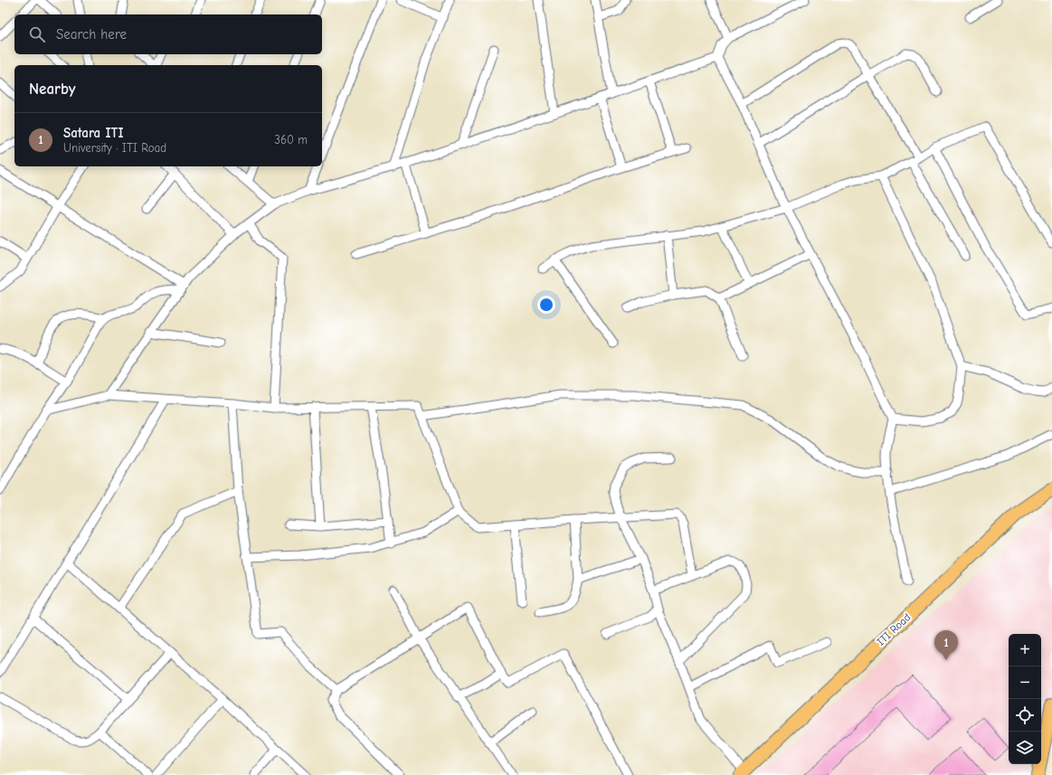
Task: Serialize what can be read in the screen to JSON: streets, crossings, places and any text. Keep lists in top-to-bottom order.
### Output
{
  "streets": {
    "main road": ["ITI Road"]
  },
  "page": {
    "search": "Search here",
    "heading": "Nearby",
    "list": [
      {
        "mark": "1",
        "name": "Satara ITI",
        "note": "University · ITI Road",
        "value": "360 m"
      }
    ],
    "pins": "1",
    "map_buttons": ["+", "−"]
  }
}
